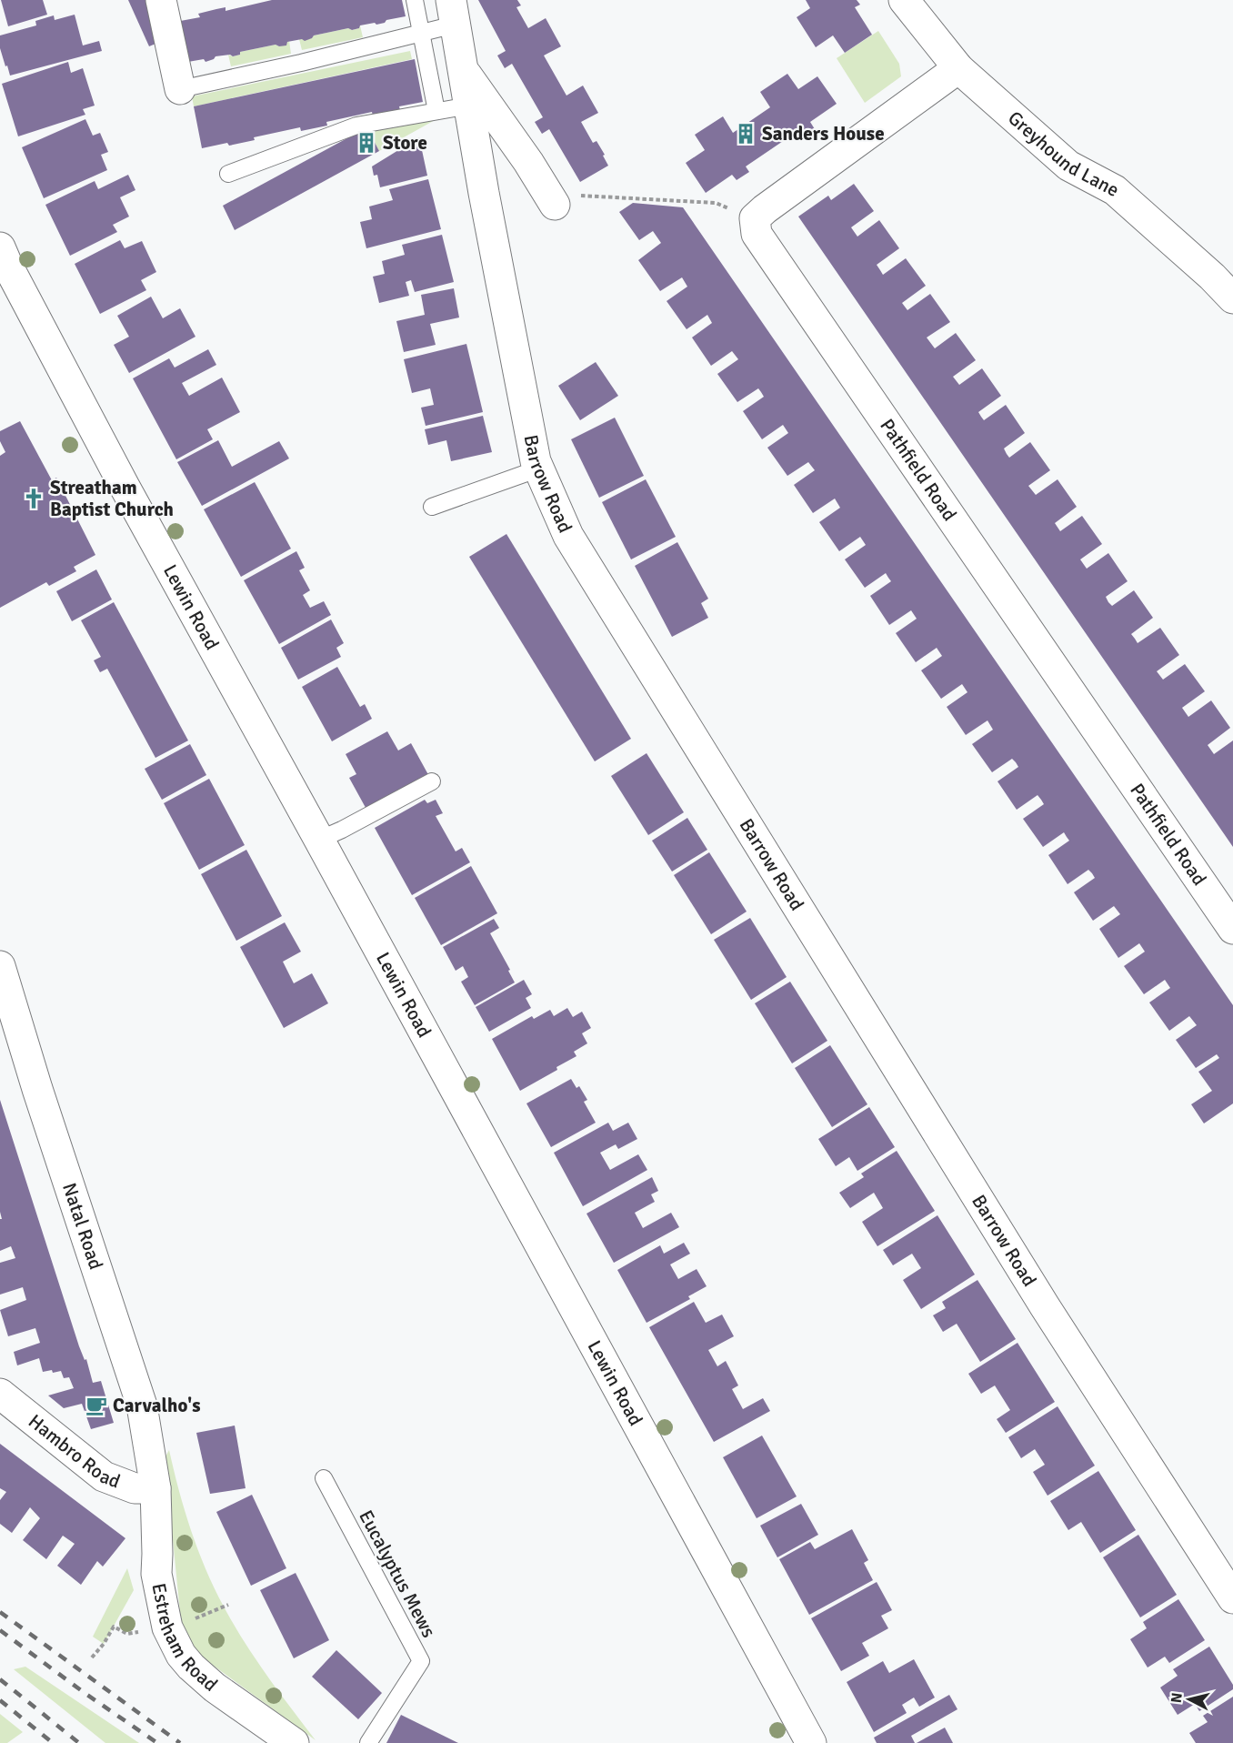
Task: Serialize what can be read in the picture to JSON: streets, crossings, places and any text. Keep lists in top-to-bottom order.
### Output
{
  "streets": {
    "street": [
      "Greyhound Lane",
      "Pathfield Road",
      "Barrow Road",
      "Lewin Road",
      "Natal Road",
      "Hambro Road",
      "Estreham Road"
    ],
    "lane": ["Eucalyptus Mews"]
  },
  "crossings": [
    ["Natal Road", "Hambro Road"],
    ["Natal Road", "Estreham Road"],
    ["Hambro Road", "Estreham Road"]
  ],
  "places": {
    "building": ["Sanders House", "Store"],
    "church": ["Streatham Baptist Church"],
    "cafe": ["Carvalho's"]
  },
  "north": "left"
}
